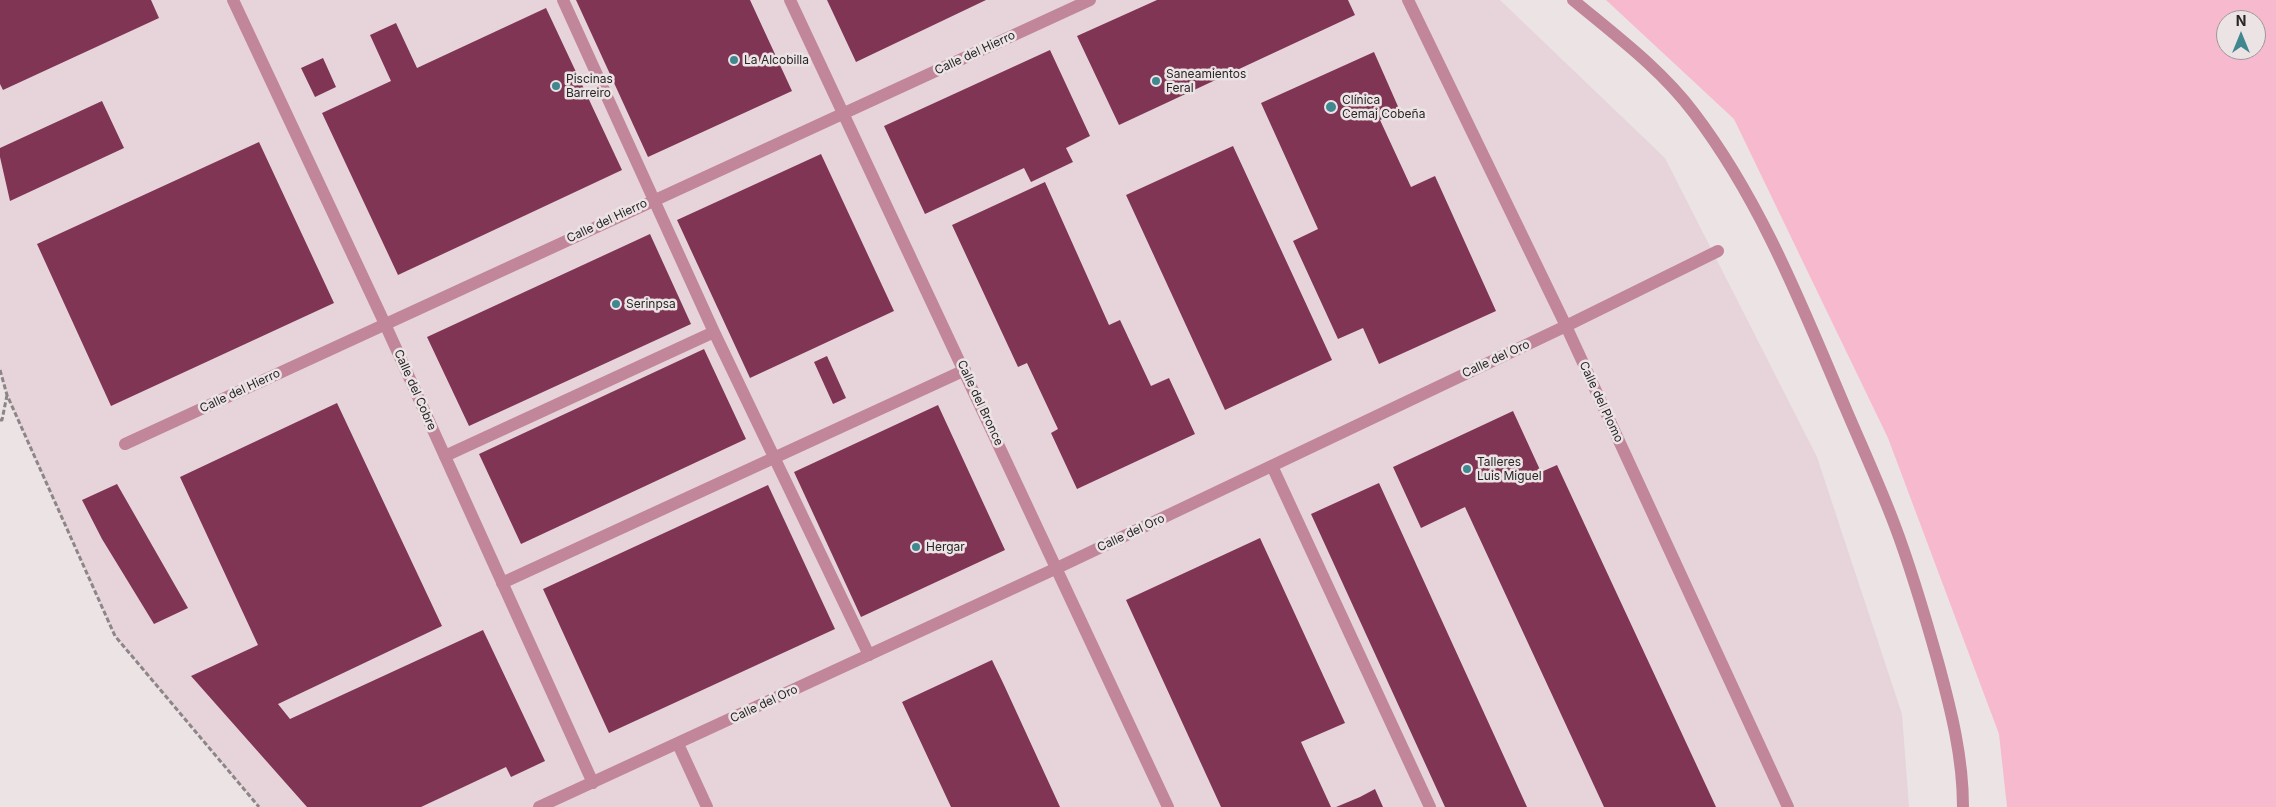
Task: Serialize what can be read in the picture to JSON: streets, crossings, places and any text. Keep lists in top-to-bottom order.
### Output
{
  "streets": {
    "street": [
      "Calle del Hierro",
      "Calle del Oro",
      "Calle del Cobre",
      "Calle del Plomo",
      "Calle del Bronce"
    ]
  },
  "crossings": [
    ["Calle del Hierro", "Calle del Cobre"],
    ["Calle del Hierro", "Calle del Bronce"],
    ["Calle del Oro", "Calle del Cobre"],
    ["Calle del Oro", "Calle del Plomo"],
    ["Calle del Oro", "Calle del Bronce"]
  ],
  "places": [
    "La Alcobilla",
    "Saneamientos Feral",
    "Piscinas Barreiro",
    "Clínica Cemaj Cobeña",
    "Serinpsa",
    "Talleres Luis Miguel",
    "Hergar"
  ],
  "north": "top"
}
